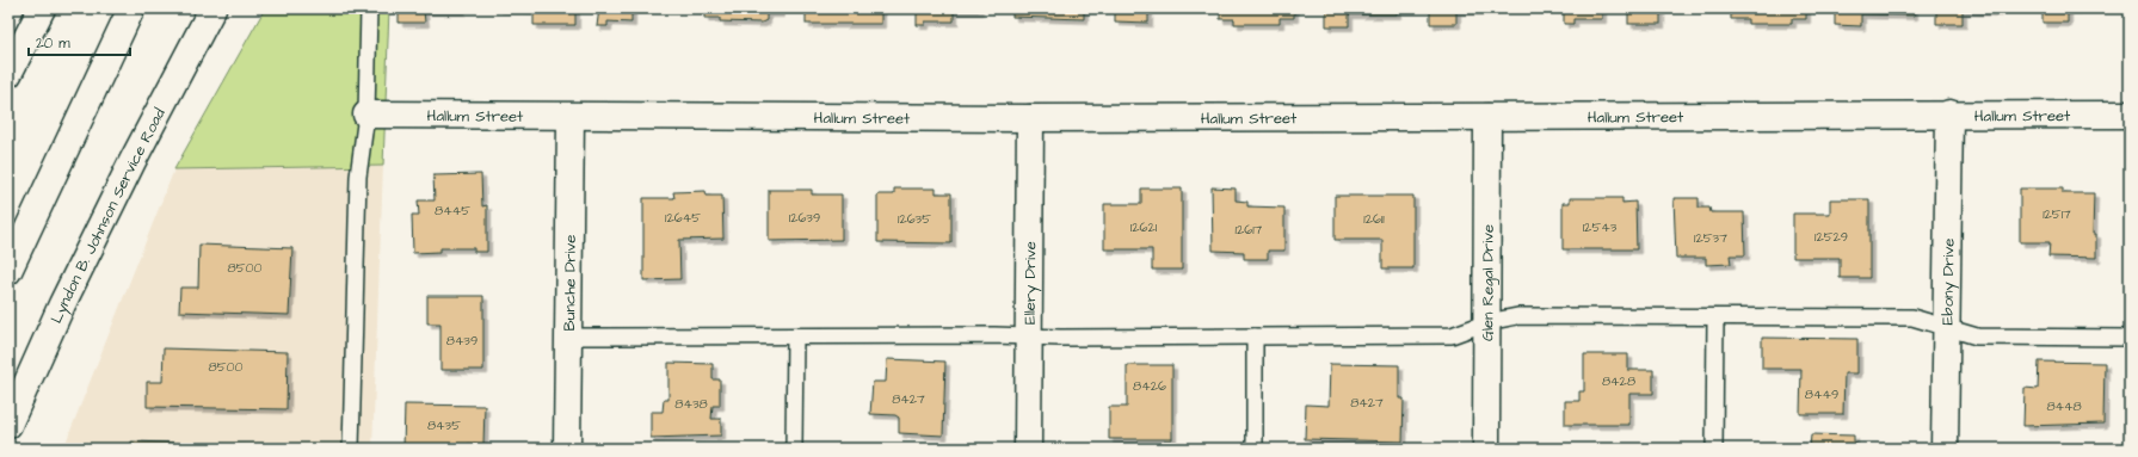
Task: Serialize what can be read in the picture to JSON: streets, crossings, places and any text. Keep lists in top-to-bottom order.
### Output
{
  "streets": {
    "main road": [
      "Hallum Street",
      "Lyndon B. Johnson Service Road",
      "Ebony Drive",
      "Bunche Drive",
      "Ellery Drive",
      "Glen Regal Drive"
    ]
  },
  "crossings": [
    ["Hallum Street", "Ebony Drive"],
    ["Hallum Street", "Bunche Drive"],
    ["Hallum Street", "Ellery Drive"],
    ["Hallum Street", "Glen Regal Drive"]
  ],
  "house_numbers": [
    "8445",
    "12517",
    "12645",
    "12639",
    "12635",
    "12611",
    "12621",
    "12543",
    "12617",
    "12529",
    "12537",
    "8500",
    "8439",
    "8500",
    "8428",
    "8426",
    "8449",
    "8427",
    "8427",
    "8438",
    "8448",
    "8435"
  ],
  "scale_bar": "20 m"
}
